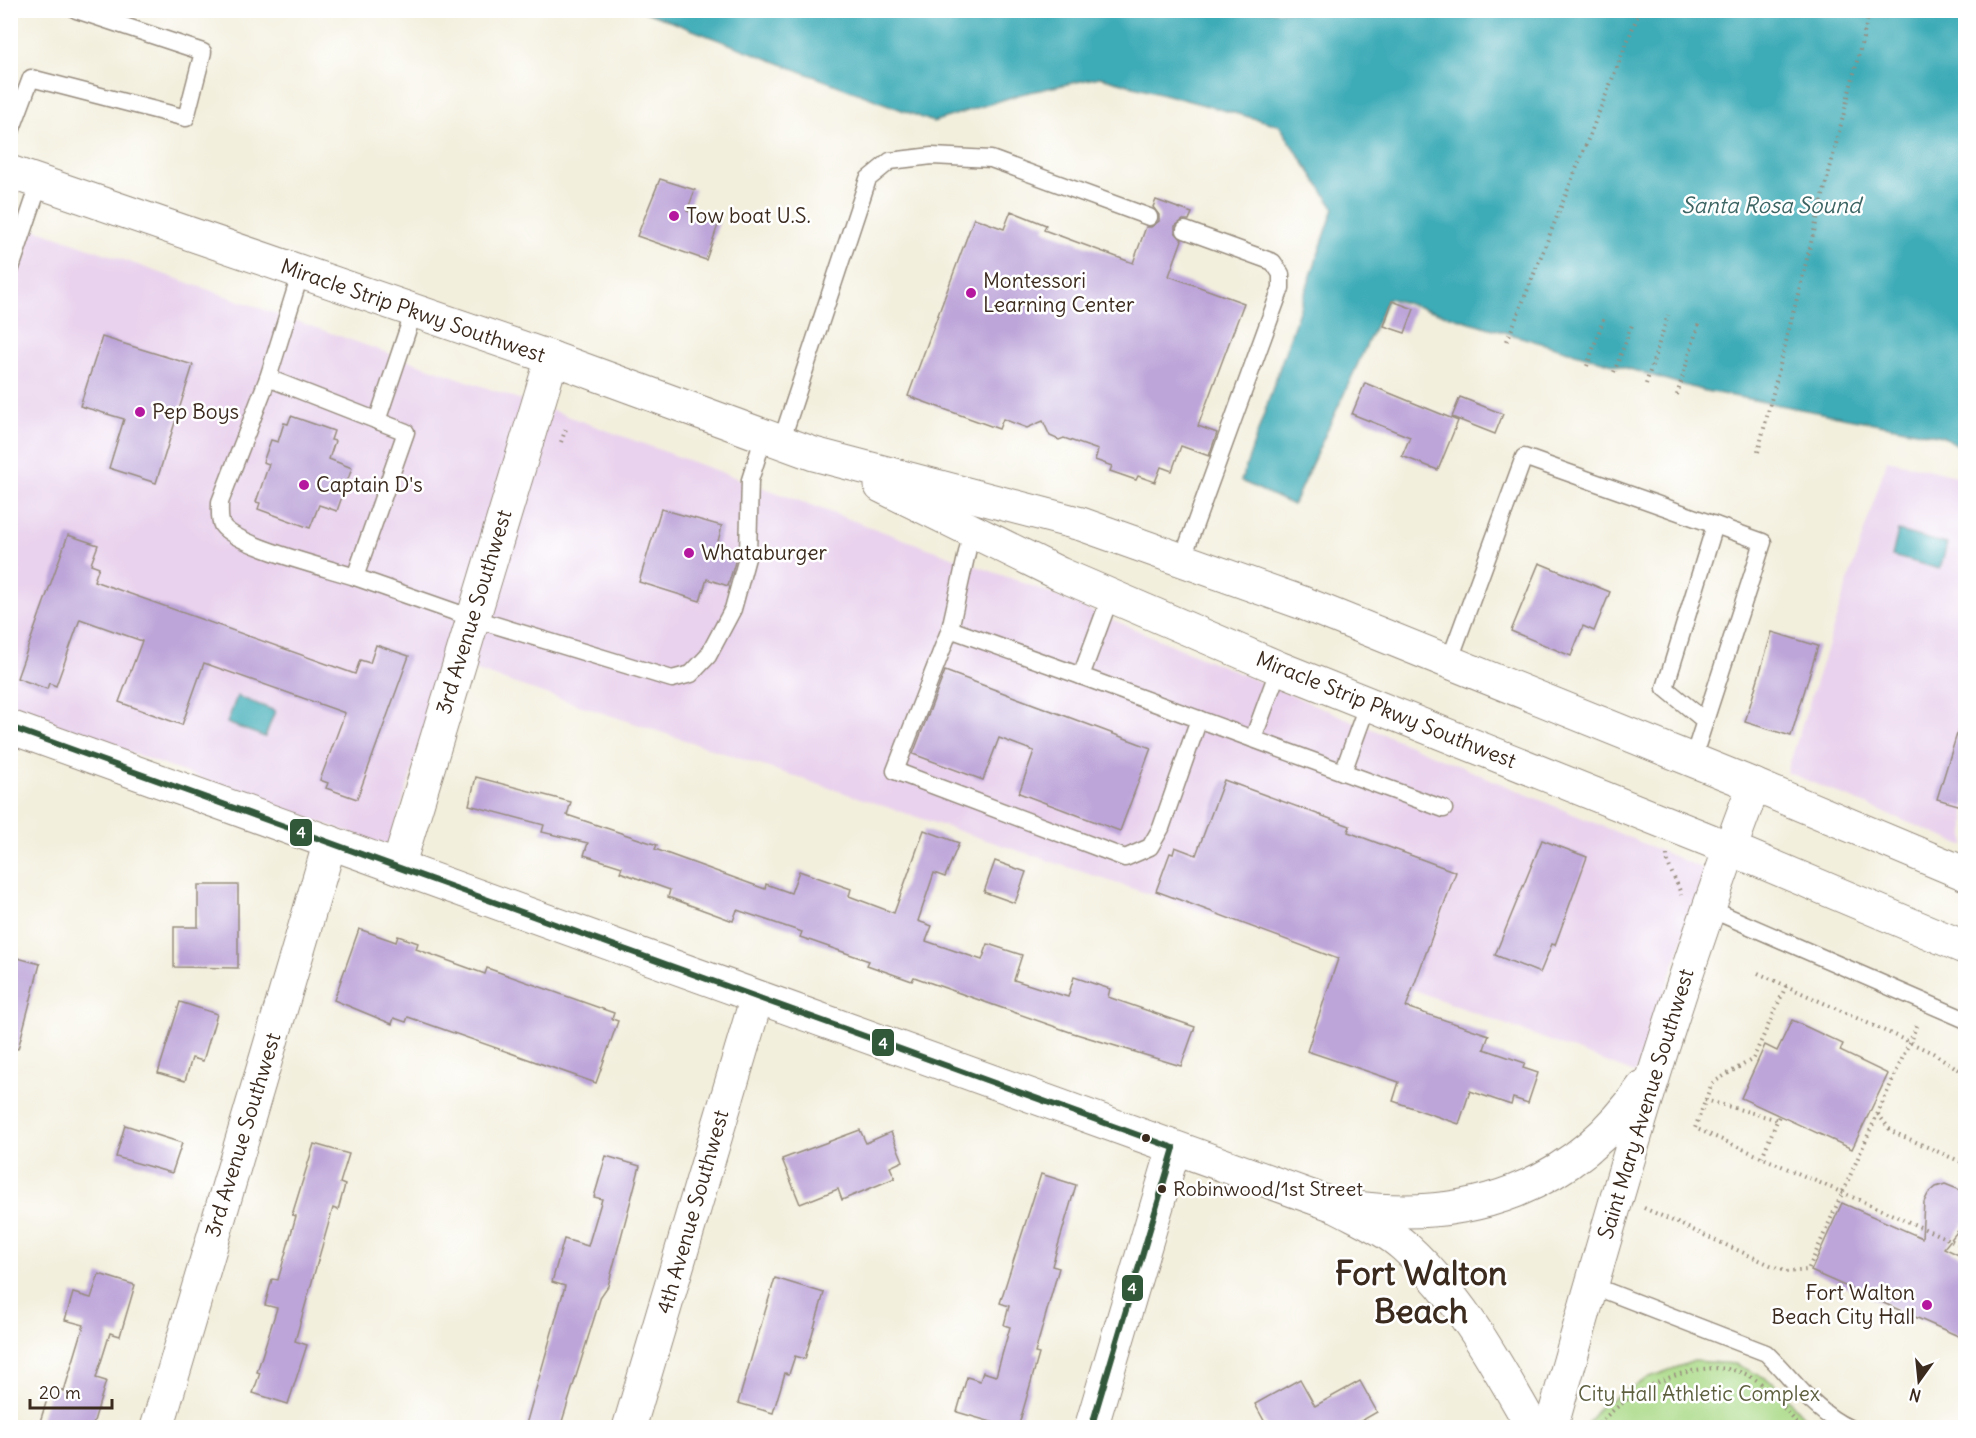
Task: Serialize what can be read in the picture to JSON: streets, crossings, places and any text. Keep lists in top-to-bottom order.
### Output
{
  "streets": {
    "main road": [
      "Miracle Strip Pkwy Southwest",
      "3rd Avenue Southwest",
      "Saint Mary Avenue Southwest",
      "4th Avenue Southwest"
    ]
  },
  "crossings": [
    ["Miracle Strip Pkwy Southwest", "3rd Avenue Southwest"],
    ["Miracle Strip Pkwy Southwest", "Saint Mary Avenue Southwest"]
  ],
  "districts": ["Fort Walton Beach"],
  "water": ["Santa Rosa Sound"],
  "parks": ["City Hall Athletic Complex"],
  "places": [
    "Tow boat U.S.",
    "Montessori Learning Center",
    "Pep Boys",
    "Captain D's",
    "Whataburger",
    "Robinwood/1st Street",
    "Fort Walton Beach City Hall"
  ],
  "lines": ["transit line 4"],
  "scale_bar": "20 m",
  "north": "bottom"
}
